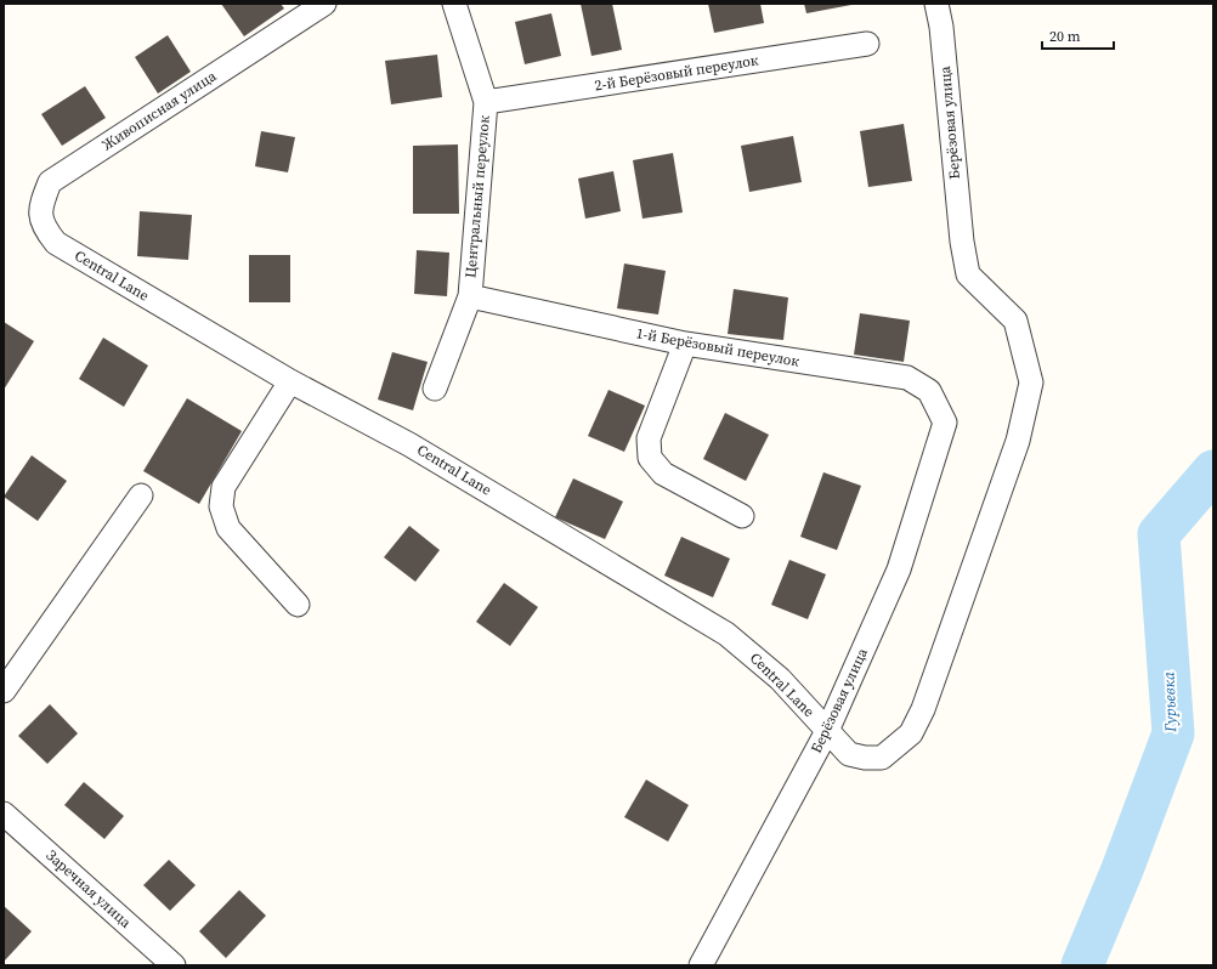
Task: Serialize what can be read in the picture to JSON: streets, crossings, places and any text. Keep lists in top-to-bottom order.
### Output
{
  "streets": {
    "street": [
      "2-й Берёзовый переулок",
      "Живописная улица",
      "Берёзовая улица",
      "Центральный переулок",
      "Central Lane",
      "1-й Берёзовый переулок",
      "Заречная улица"
    ]
  },
  "crossings": [
    ["2-й Берёзовый переулок", "Центральный переулок"],
    ["Живописная улица", "Central Lane"],
    ["Берёзовая улица", "Central Lane"],
    ["Берёзовая улица", "1-й Берёзовый переулок"],
    ["Центральный переулок", "1-й Берёзовый переулок"]
  ],
  "water": ["Гурьевка"],
  "scale_bar": "20 m"
}
